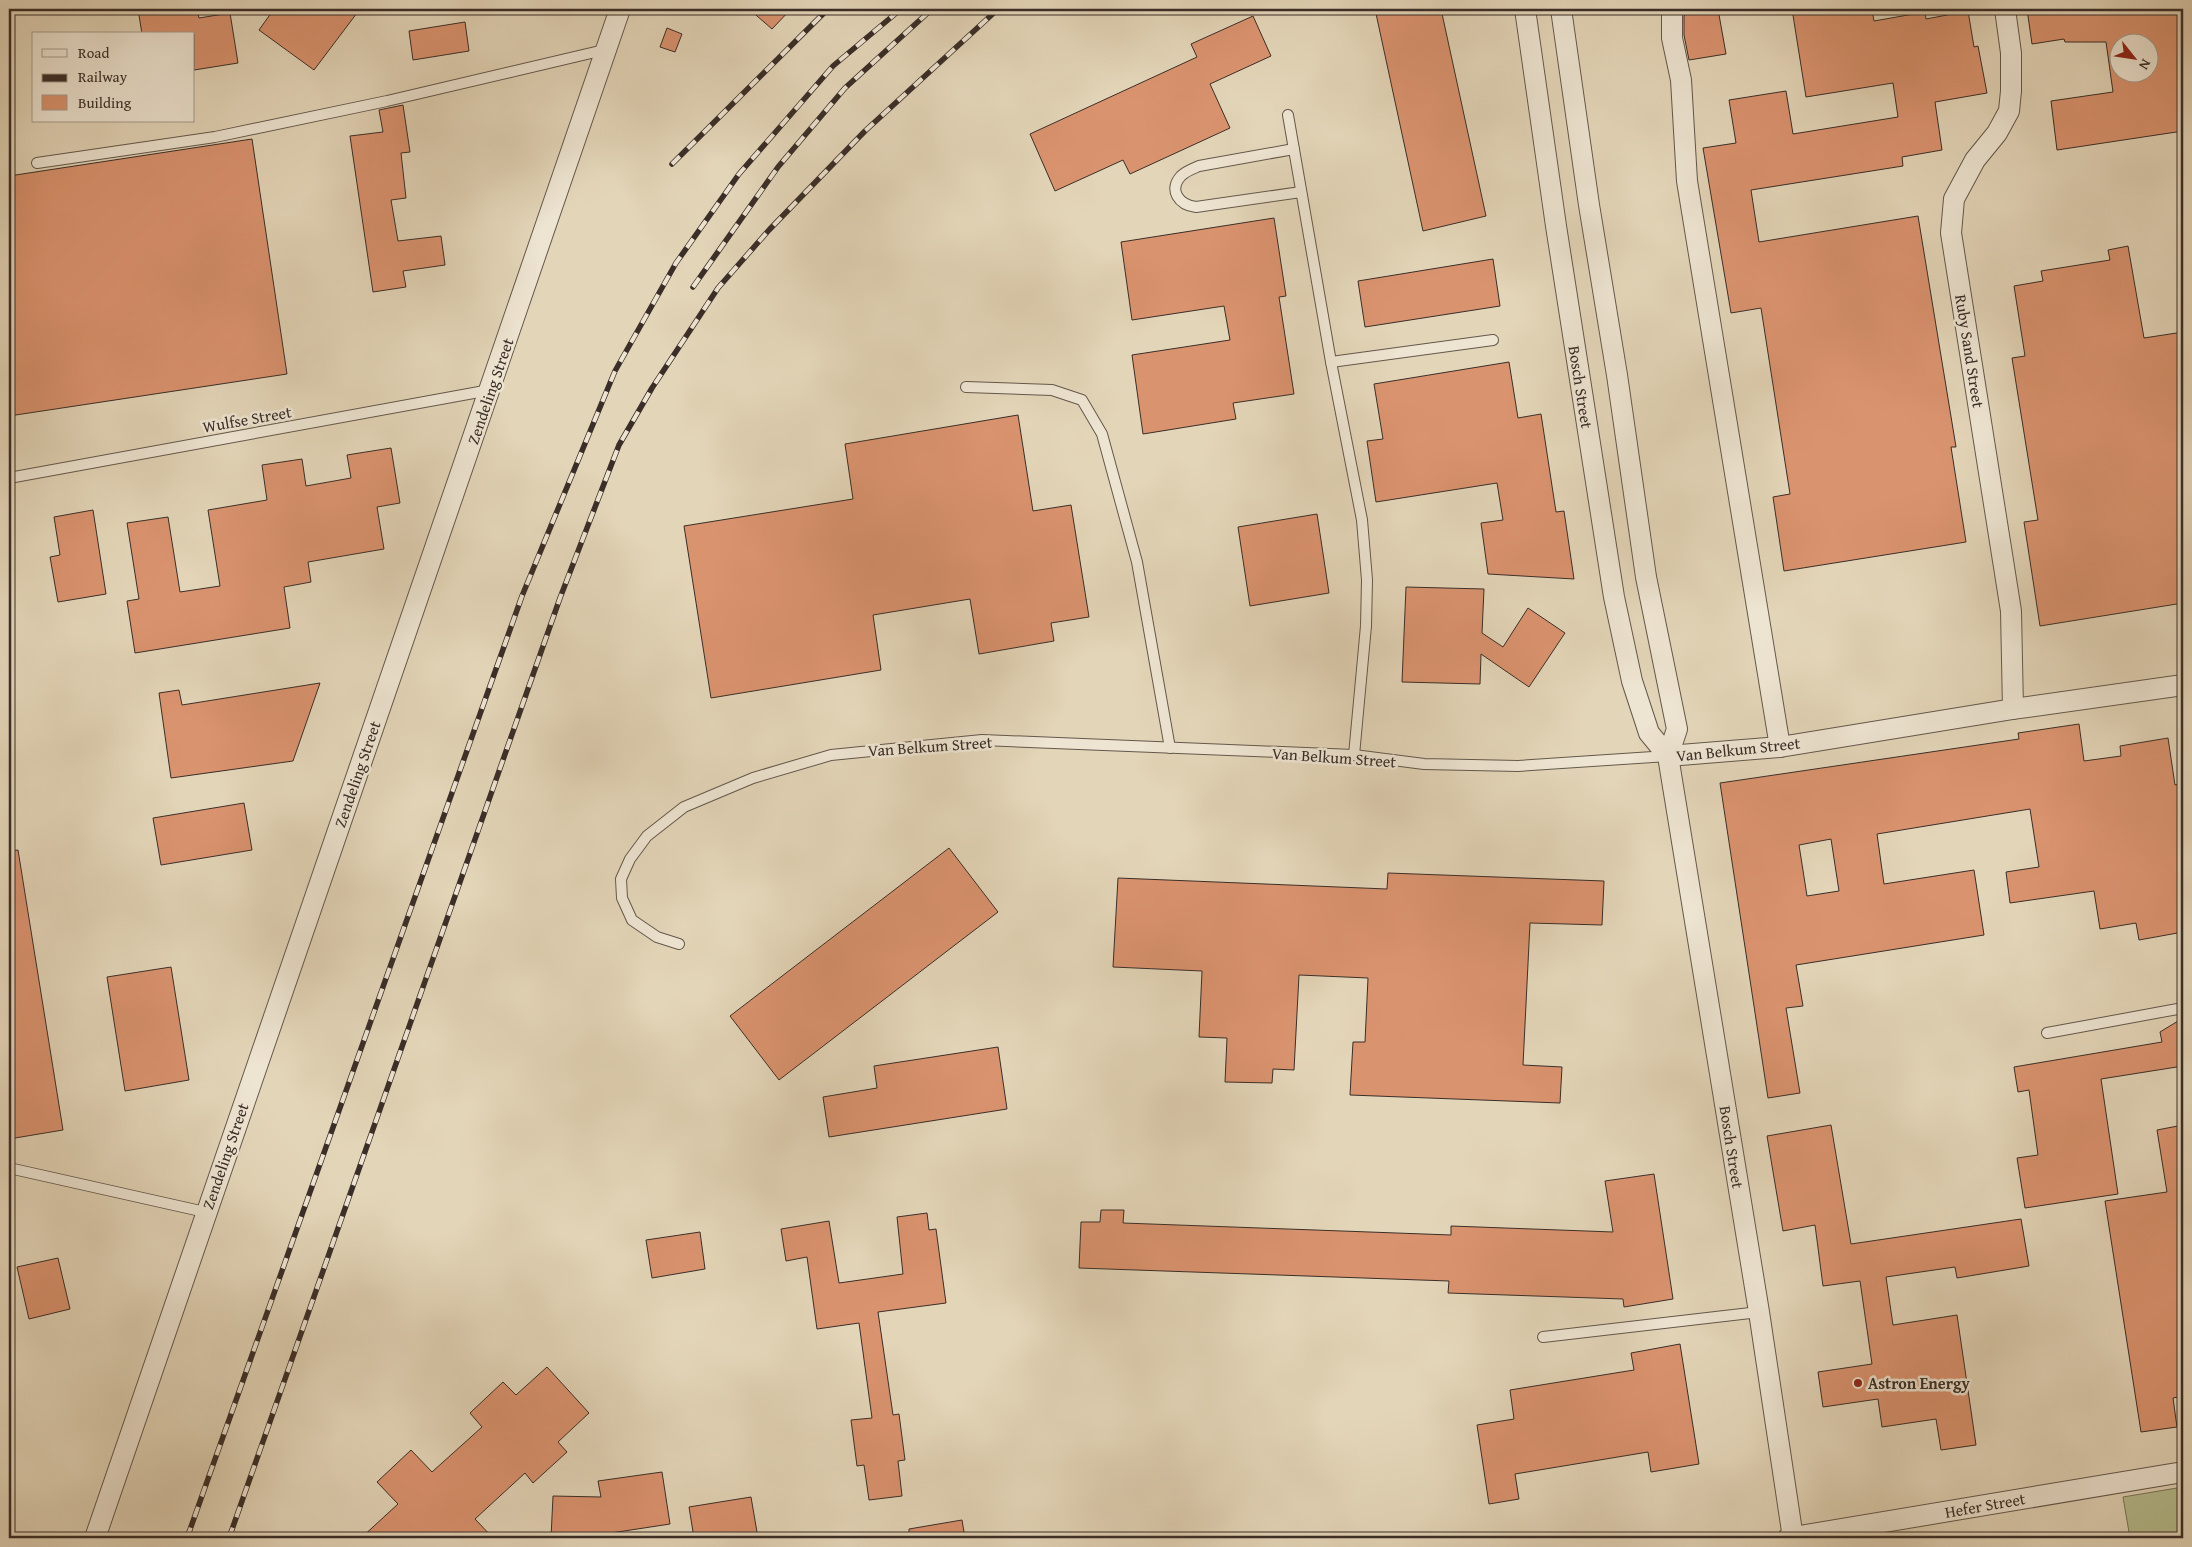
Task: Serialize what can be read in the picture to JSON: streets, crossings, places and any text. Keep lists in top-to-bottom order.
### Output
{
  "streets": {
    "street": [
      "Ruby Sand Street",
      "Bosch Street",
      "Zendeling Street",
      "Van Belkum Street",
      "Hefer Street"
    ],
    "lane": ["Wulfse Street"]
  },
  "crossings": [
    ["Ruby Sand Street", "Van Belkum Street"],
    ["Bosch Street", "Van Belkum Street"],
    ["Bosch Street", "Hefer Street"],
    ["Zendeling Street", "Wulfse Street"]
  ],
  "places": ["Astron Energy"],
  "legend": ["Road", "Railway", "Building"],
  "north": "bottom right"
}
